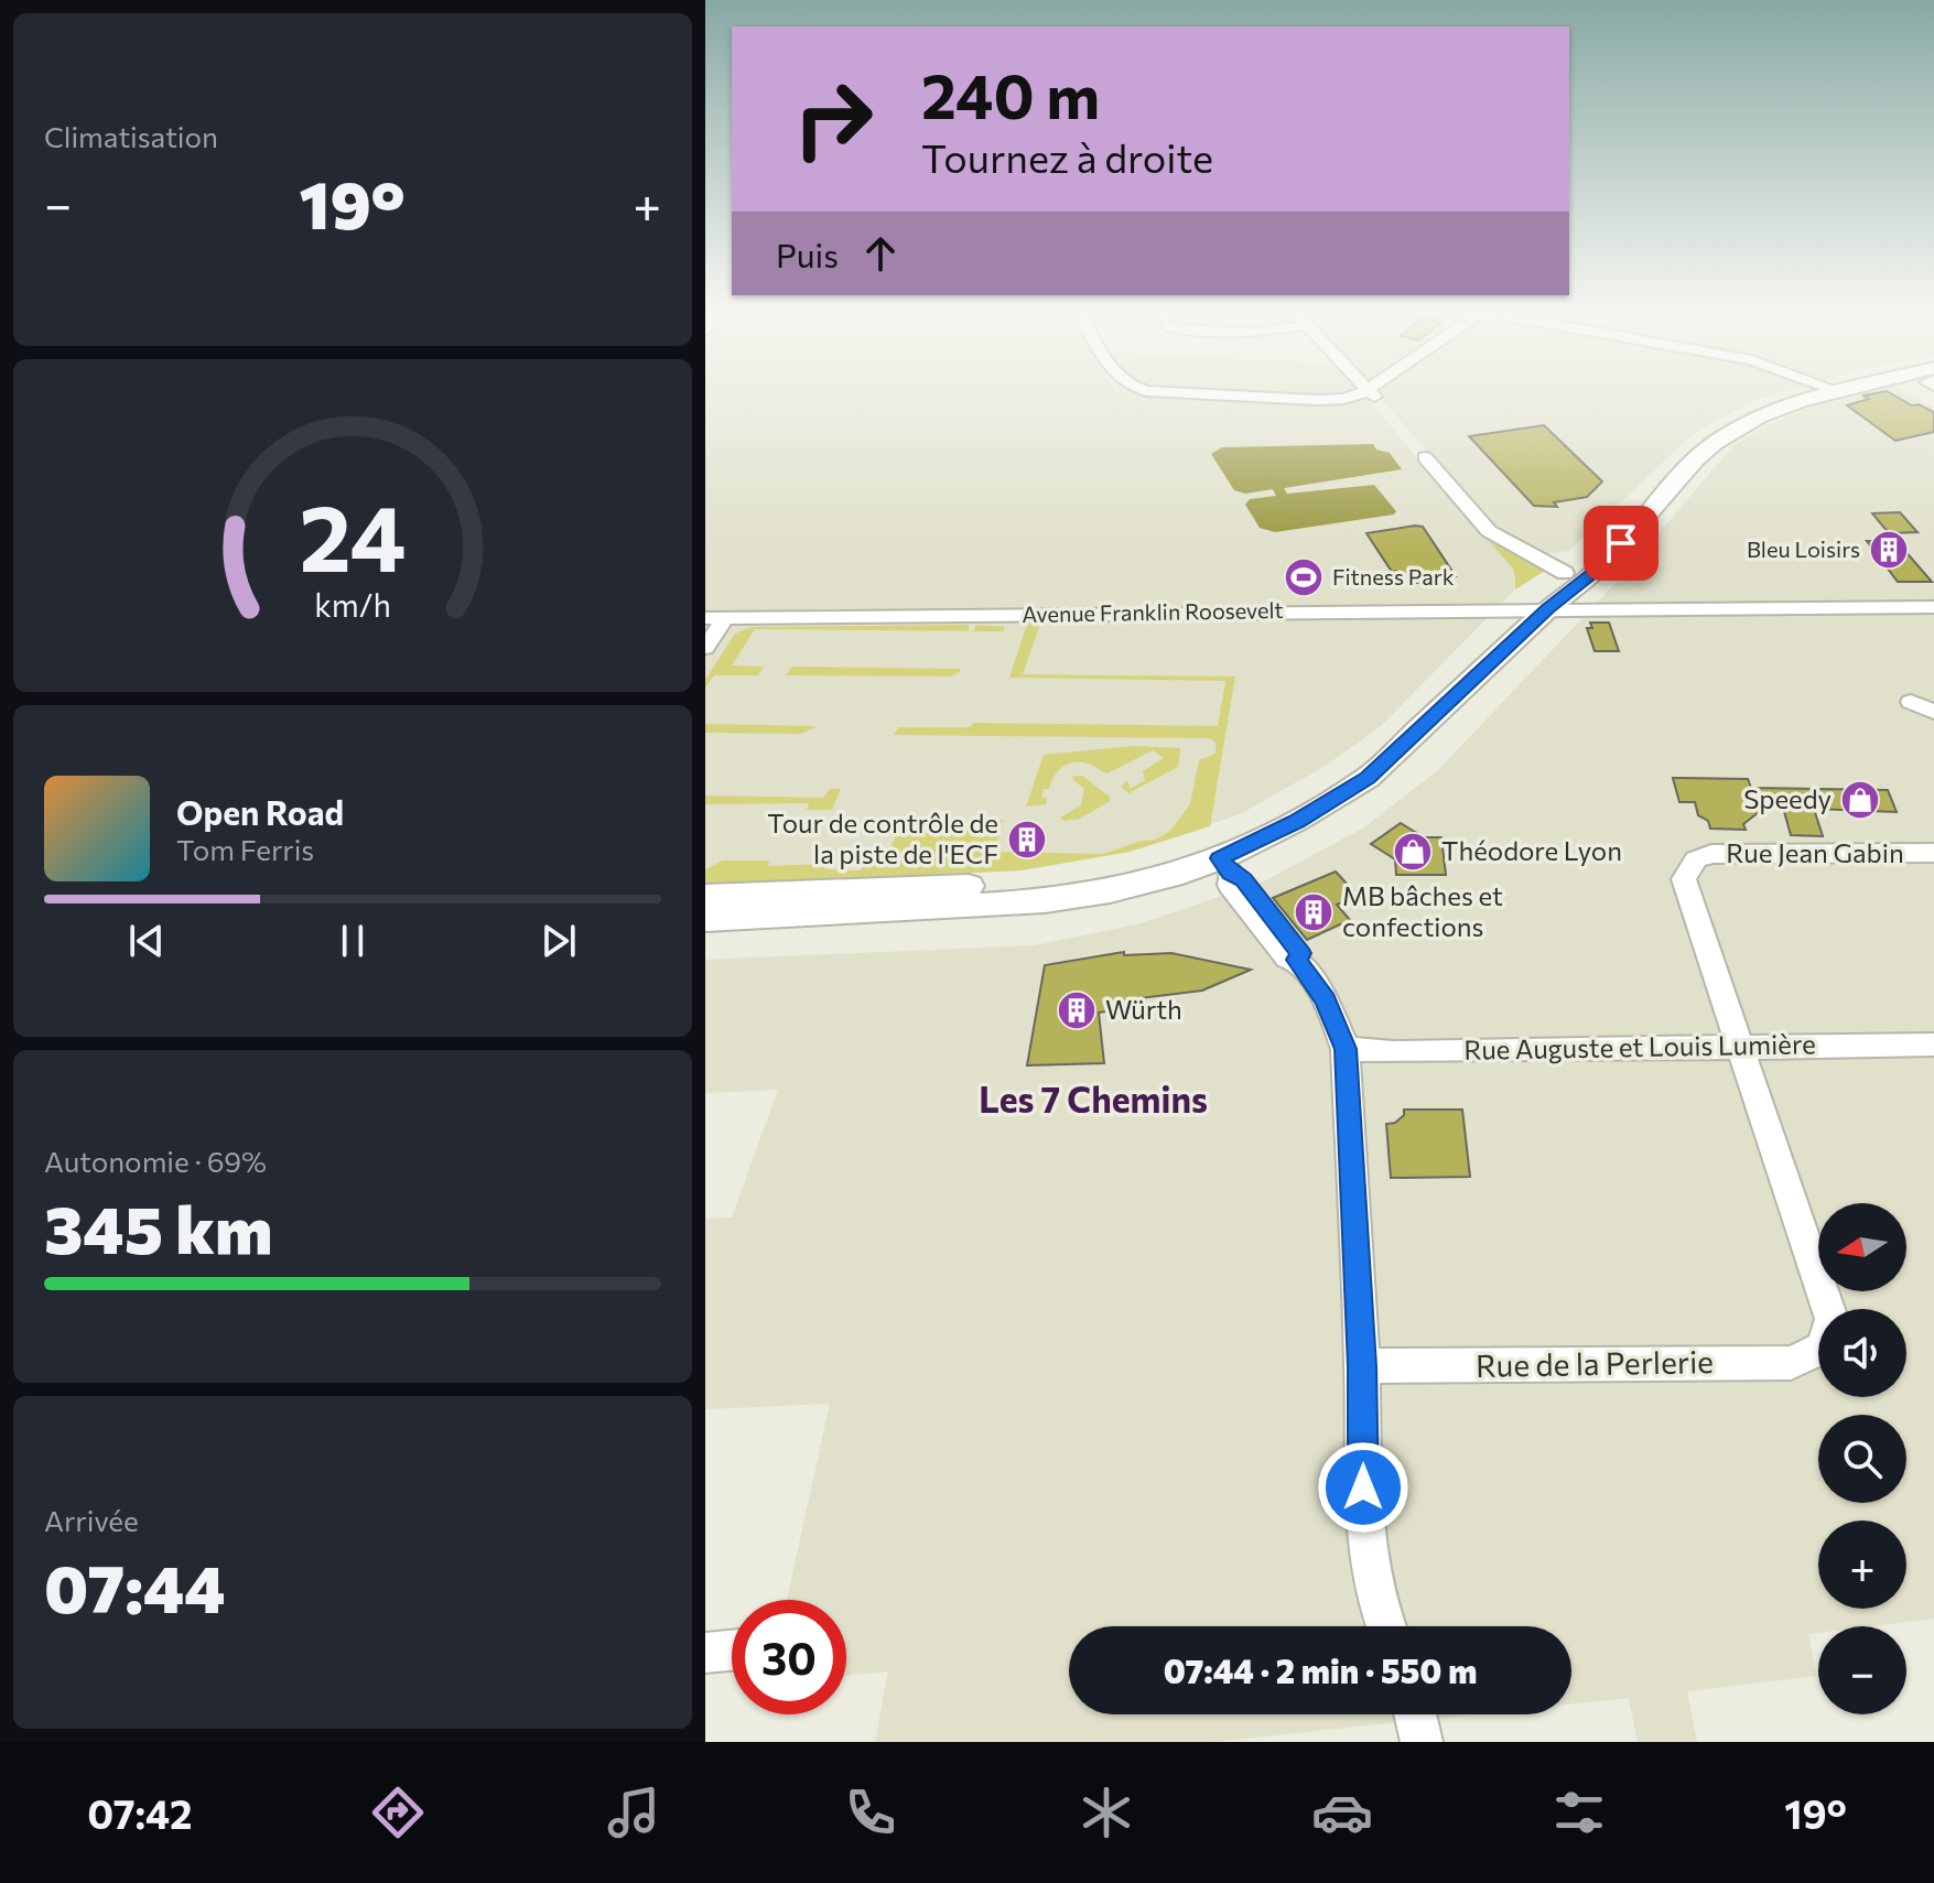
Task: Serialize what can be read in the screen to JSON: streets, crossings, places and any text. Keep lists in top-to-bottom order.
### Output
{
  "streets": {
    "street": [
      "Avenue Franklin Roosevelt",
      "Rue Jean Gabin",
      "Rue Auguste et Louis Lumière",
      "Rue de la Perlerie"
    ]
  },
  "crossings": [
    ["Rue Jean Gabin", "Rue Auguste et Louis Lumière"],
    ["Rue Jean Gabin", "Rue de la Perlerie"],
    ["Rue Auguste et Louis Lumière", "Rue de la Perlerie"]
  ],
  "districts": ["Les 7 Chemins"],
  "places": {
    "building": [
      "Bleu Loisirs",
      "Tour de contrôle de la piste de l'ECF",
      "MB bâches et confections",
      "Würth"
    ],
    "sports": ["Fitness Park"],
    "shop": ["Speedy", "Théodore Lyon"]
  },
  "north": "left",
  "page": {
    "tile": [
      "Climatisation",
      ["Autonomie · 69%", "345 km"],
      ["Arrivée", "07:44"]
    ],
    "turn": ["240 m", "Tournez à droite"],
    "heat": ["−", "19°", "+"],
    "then": "Puis",
    "song": ["Open Road", "Tom Ferris"],
    "map_buttons": ["+", "−"],
    "limit": "30",
    "trip": "07:44 · 2 min · 550 m",
    "tabs": ["07:42", "19°"],
    "gauge": ["24", "km/h"]
  }
}
